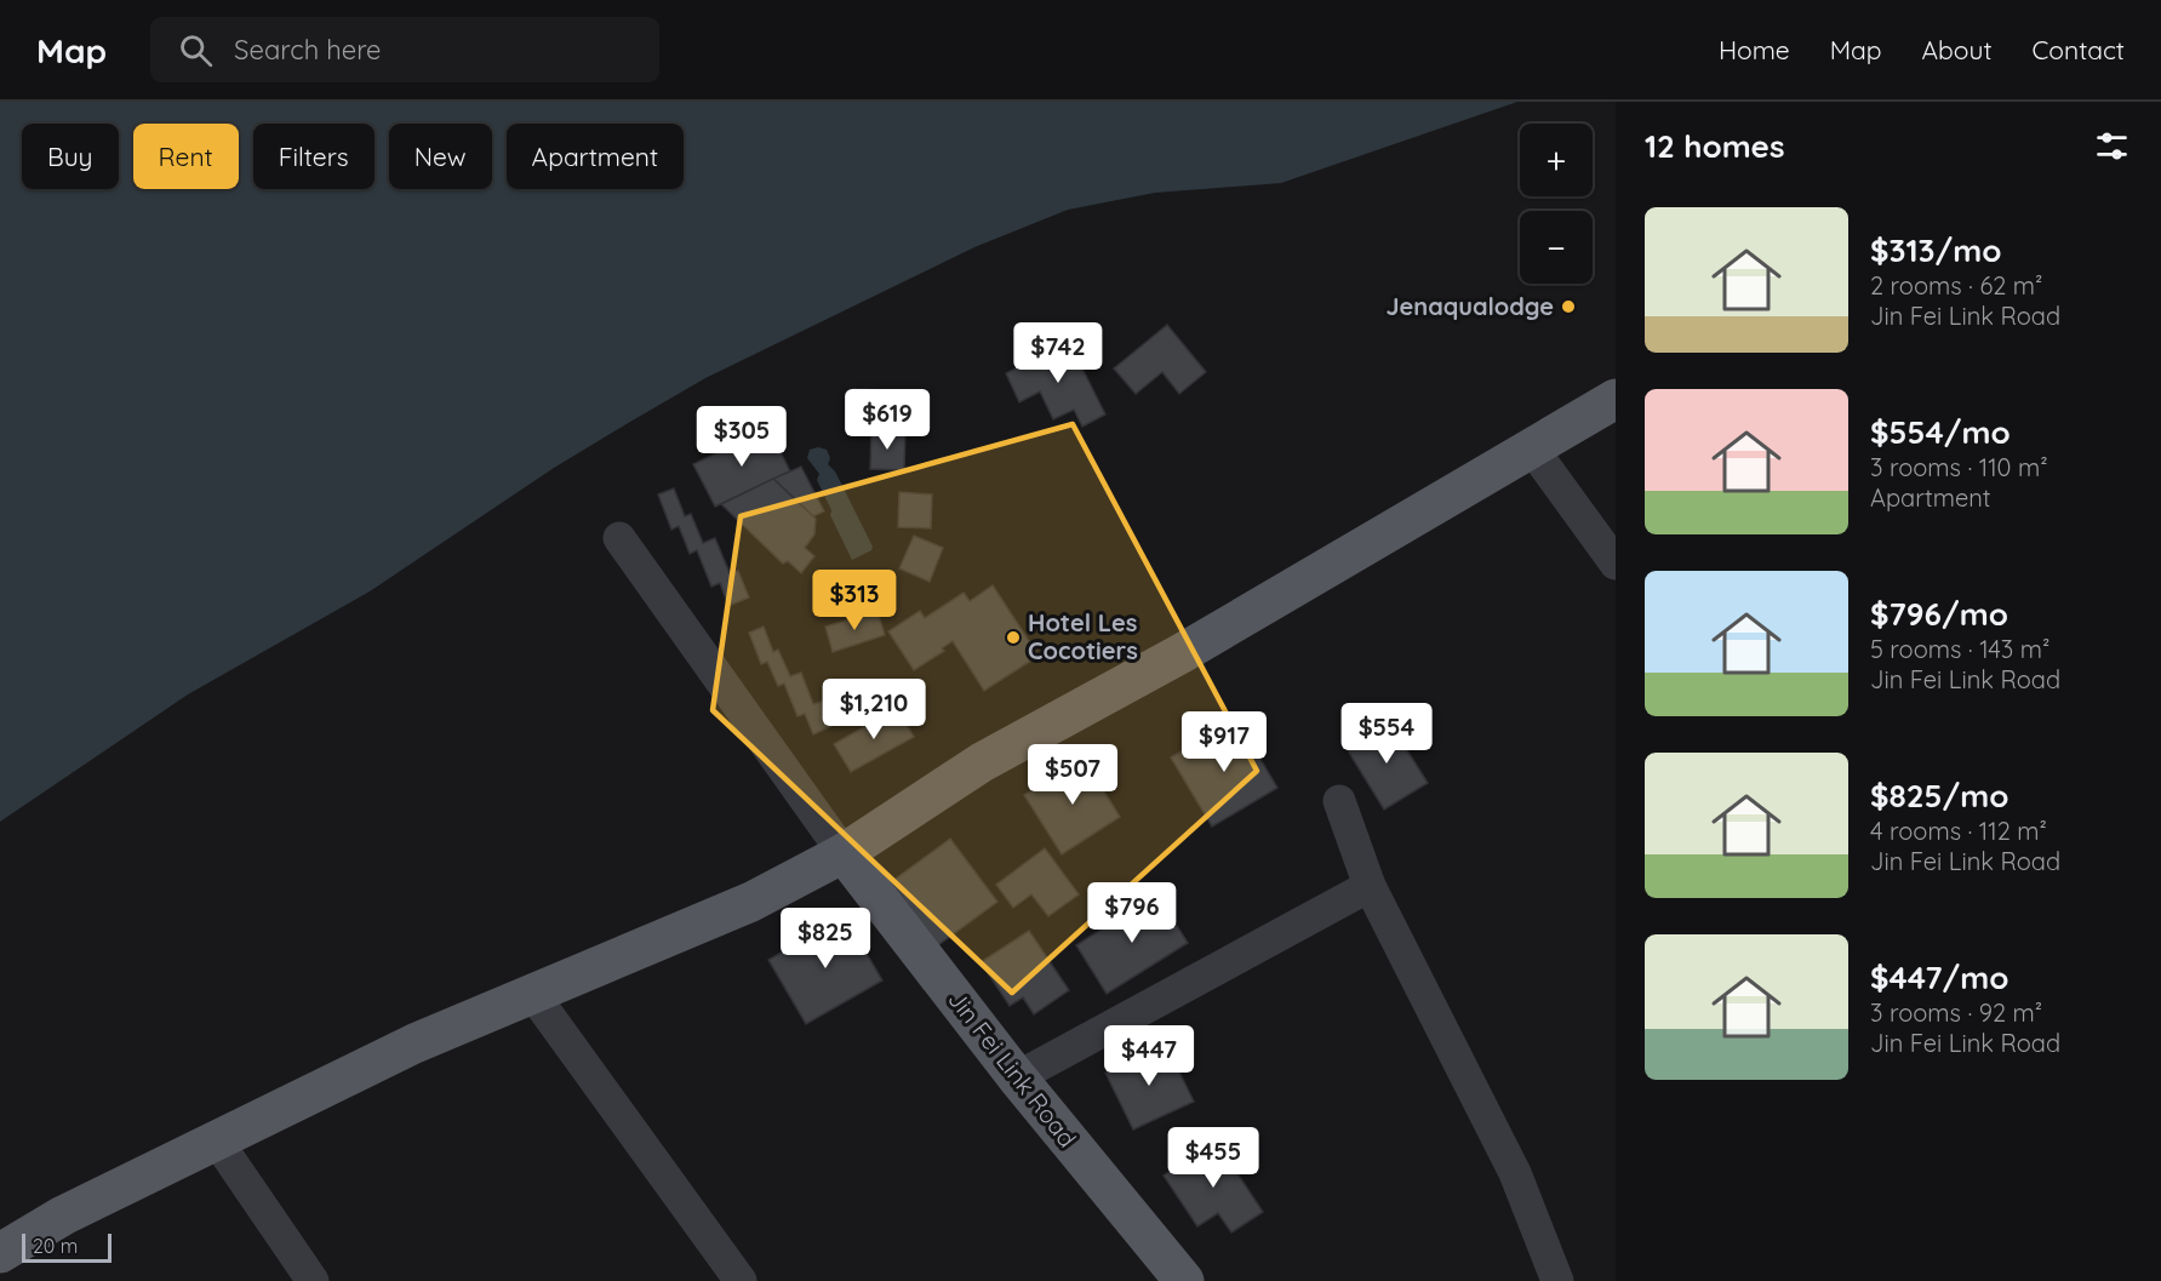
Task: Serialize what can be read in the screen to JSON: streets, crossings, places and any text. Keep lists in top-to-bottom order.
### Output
{
  "streets": {
    "main road": ["Jin Fei Link Road"]
  },
  "places": ["Jenaqualodge", "Hotel Les Cocotiers"],
  "scale_bar": "20 m",
  "page": {
    "header": "Map",
    "search": "Search here",
    "nav": [
      "Home",
      "Map",
      "About",
      "Contact"
    ],
    "heading": "12 homes",
    "map_buttons": ["+", "−"],
    "chip": [
      "Buy",
      "Rent",
      "Filters",
      "New",
      "Apartment"
    ],
    "list": [
      {
        "name": "$313/mo",
        "note": "2 rooms · 62 m² · Jin Fei Link Road"
      },
      {
        "name": "$554/mo",
        "note": "3 rooms · 110 m² · Apartment"
      },
      {
        "name": "$796/mo",
        "note": "5 rooms · 143 m² · Jin Fei Link Road"
      },
      {
        "name": "$825/mo",
        "note": "4 rooms · 112 m² · Jin Fei Link Road"
      },
      {
        "name": "$447/mo",
        "note": "3 rooms · 92 m² · Jin Fei Link Road"
      }
    ],
    "price": [
      "$742",
      "$619",
      "$305",
      "$313",
      "$1,210",
      "$554",
      "$917",
      "$507",
      "$796",
      "$825",
      "$447",
      "$455"
    ],
    "scale": "20 m"
  }
}
